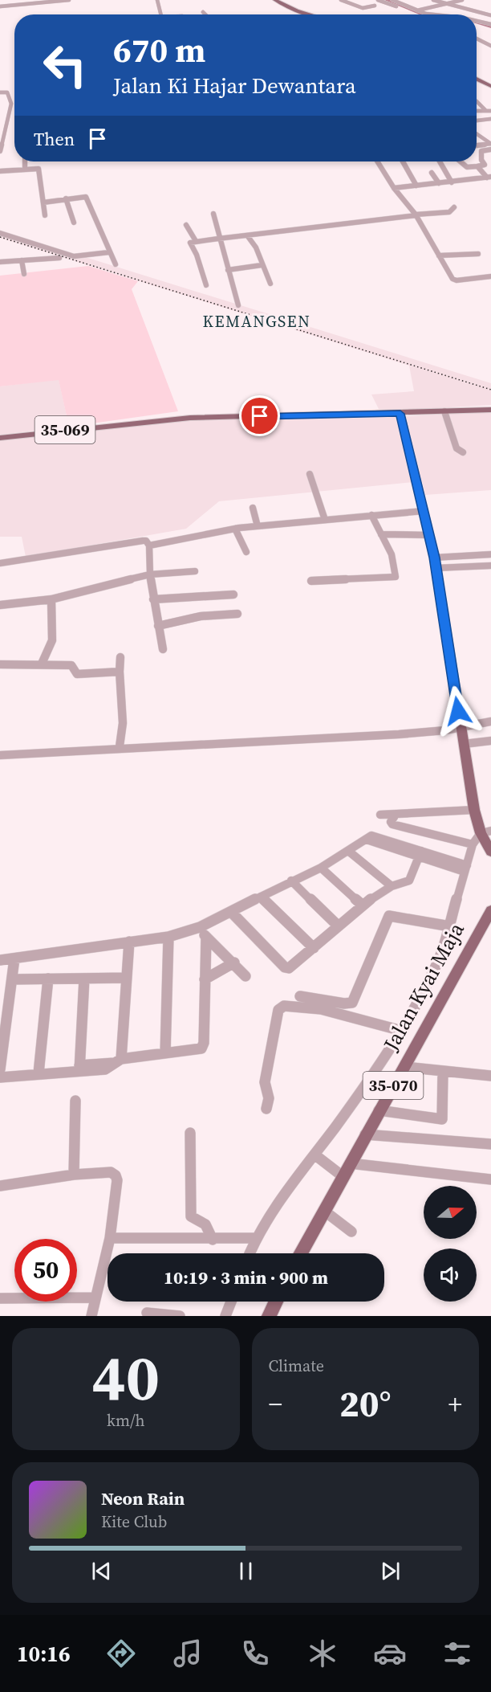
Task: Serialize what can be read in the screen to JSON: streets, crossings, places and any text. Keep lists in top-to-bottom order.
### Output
{
  "streets": {
    "main road": ["35-069", "Jalan Kyai Maja", "35-070"]
  },
  "districts": ["KEMANGSEN"],
  "north": "right",
  "page": {
    "turn": ["670 m", "Jalan Ki Hajar Dewantara"],
    "then": "Then",
    "limit": "50",
    "trip": "10:19 · 3 min · 900 m",
    "tile": [
      ["40", "km/h"],
      "Climate"
    ],
    "heat": ["−", "20°", "+"],
    "song": ["Neon Rain", "Kite Club"],
    "tabs": "10:16"
  }
}
